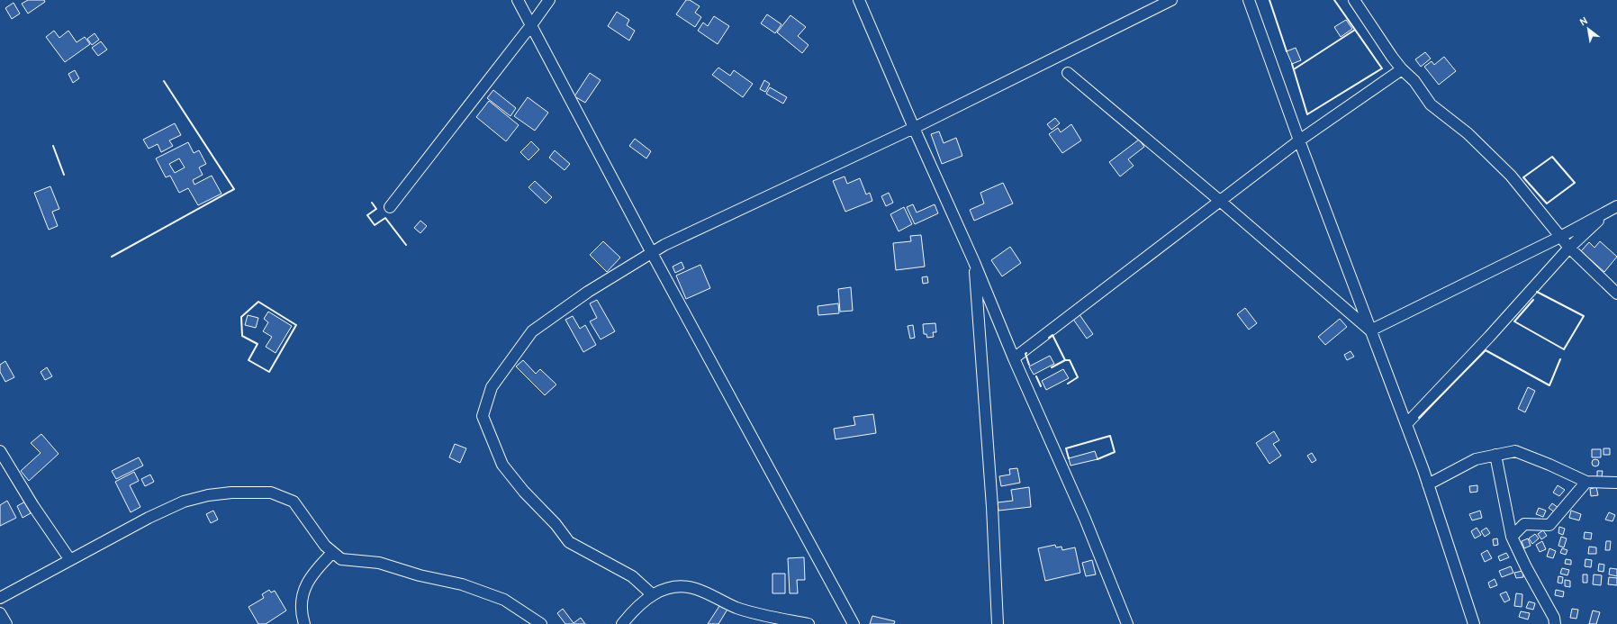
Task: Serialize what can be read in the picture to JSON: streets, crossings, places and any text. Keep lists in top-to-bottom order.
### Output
{
  "north": "top left"
}
